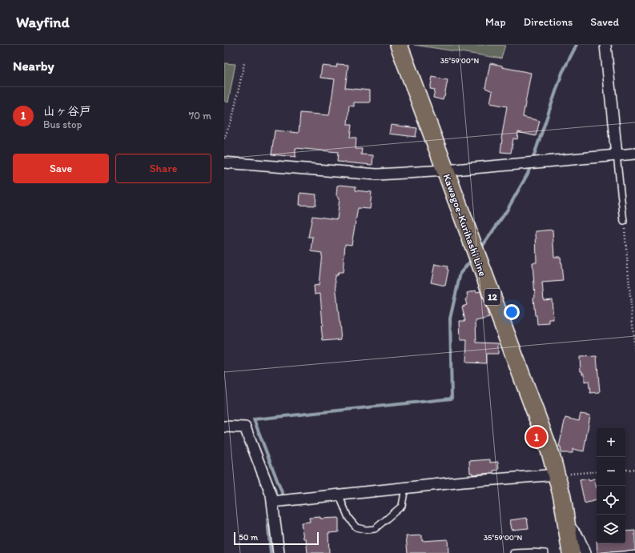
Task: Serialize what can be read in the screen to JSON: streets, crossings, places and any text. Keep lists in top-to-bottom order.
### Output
{
  "streets": {
    "main road": ["Kawagoe-Kurihashi Line", "12"]
  },
  "scale_bar": "50 m",
  "page": {
    "header": "Wayfind",
    "nav": ["Map", "Directions", "Saved"],
    "heading": "Nearby",
    "list": [
      {
        "mark": "1",
        "name": "山ヶ谷戸",
        "note": "Bus stop",
        "value": "70 m"
      }
    ],
    "buttons": ["Save", "Share"],
    "pins": "1",
    "map_buttons": ["+", "−"],
    "scale": "50 m"
  },
  "coordinates": ["35°59'00\"N"]
}
